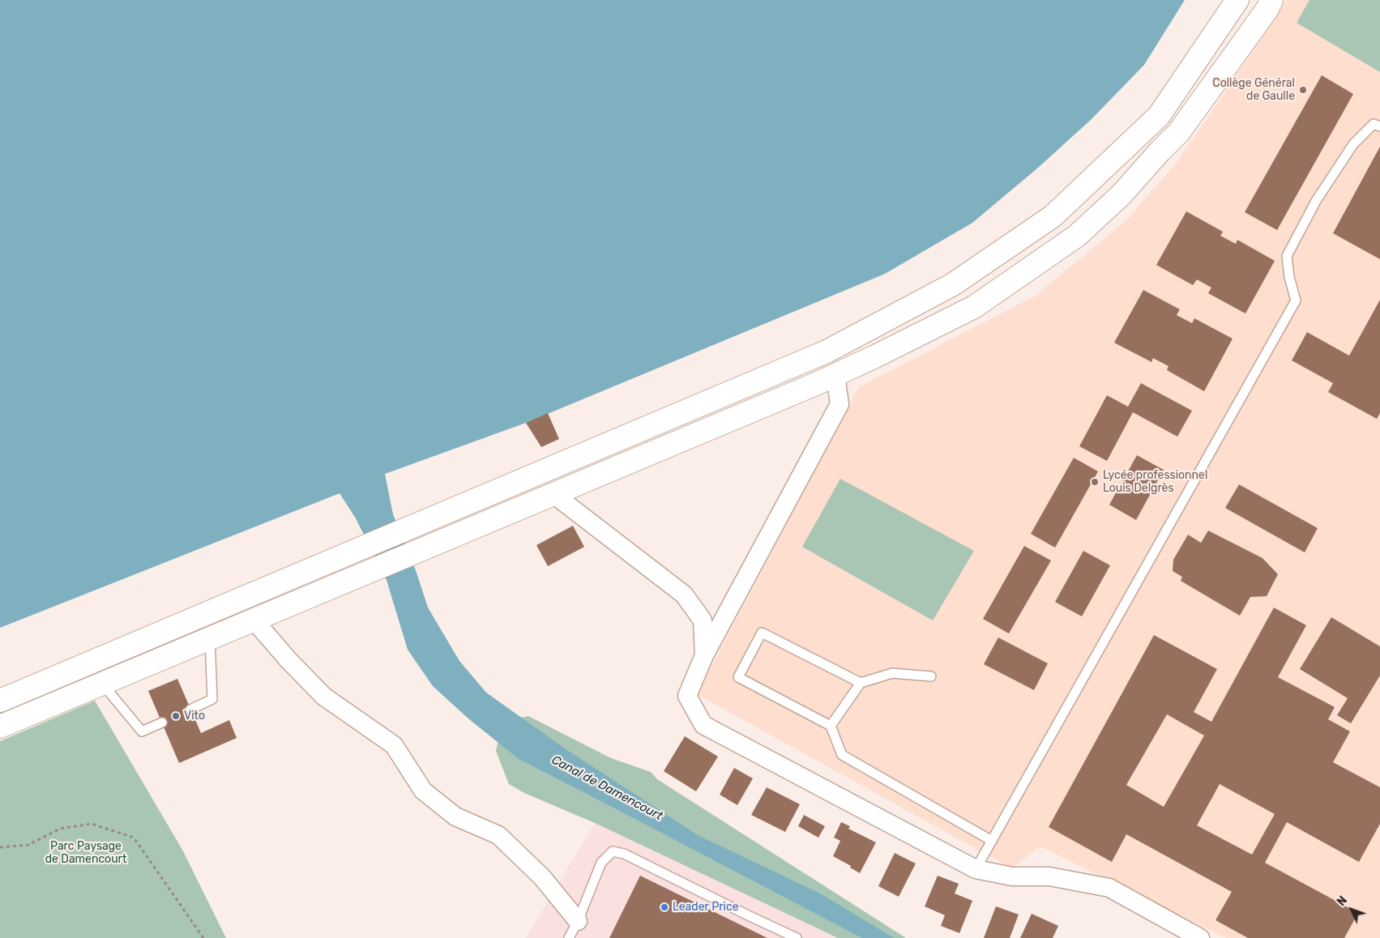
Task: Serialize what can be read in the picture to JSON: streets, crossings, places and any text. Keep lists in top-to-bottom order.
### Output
{
  "water": ["Canal de Damencourt"],
  "parks": ["Parc Paysage de Damencourt"],
  "places": [
    "Collège Général de Gaulle",
    "Lycée professionnel Louis Delgrès",
    "Vito",
    "Leader Price"
  ],
  "north": "top left"
}
